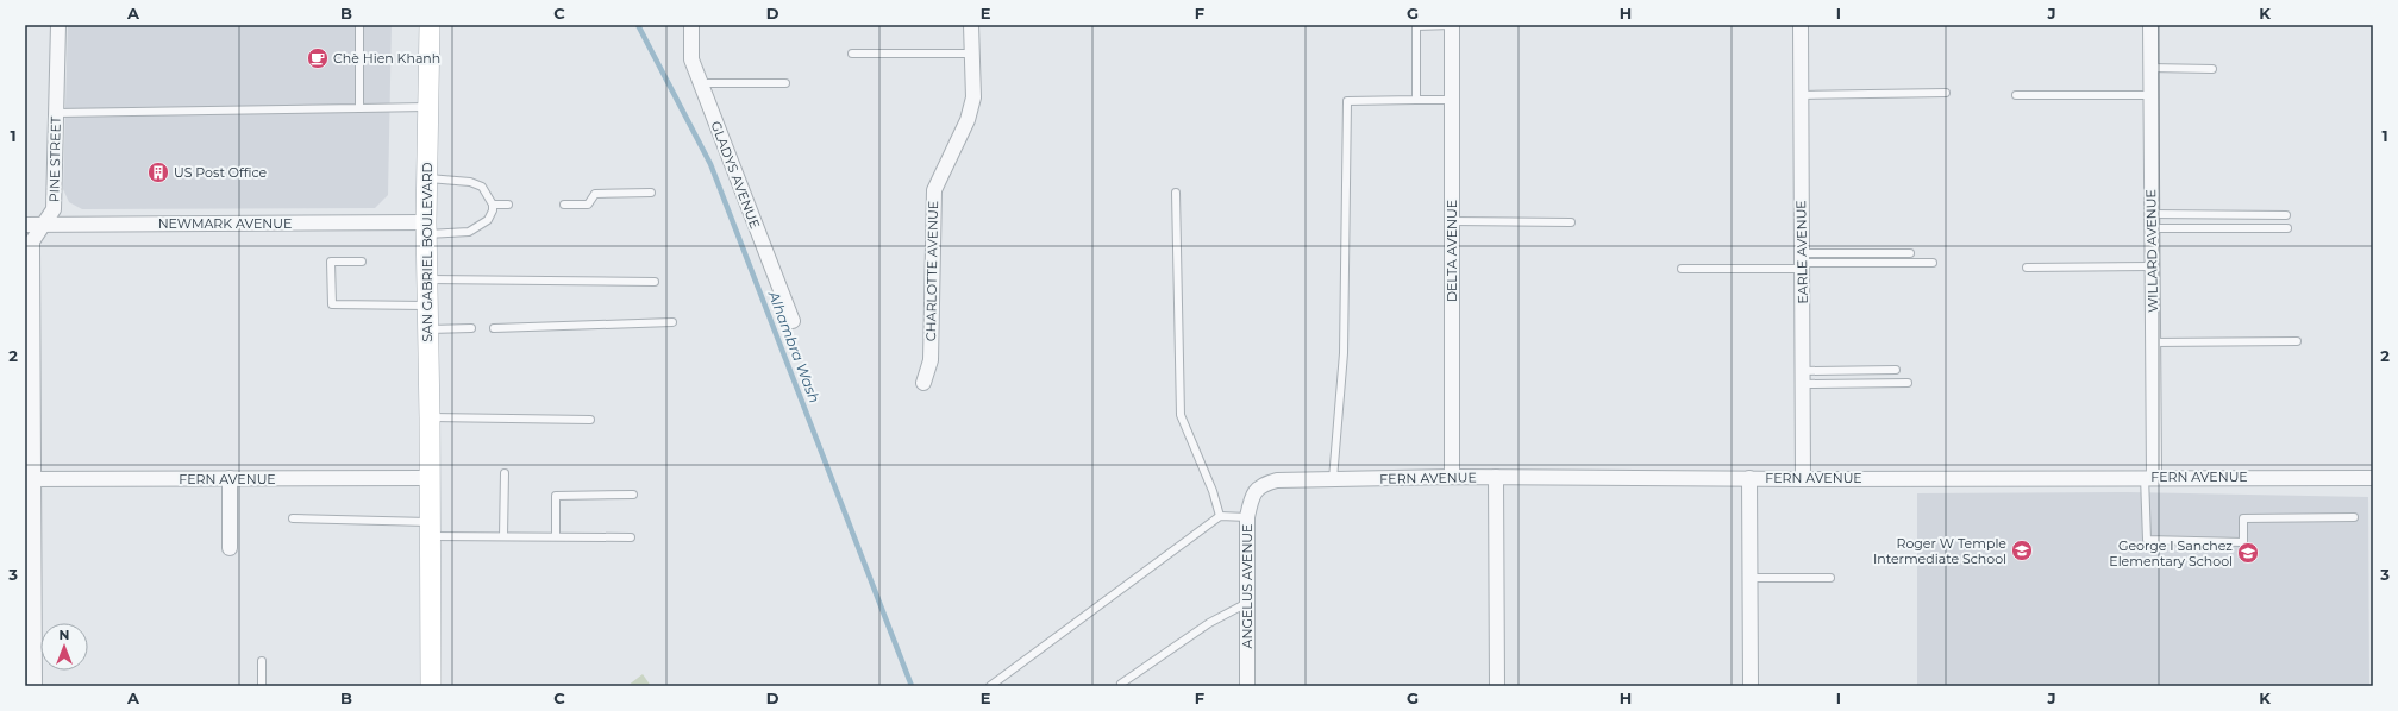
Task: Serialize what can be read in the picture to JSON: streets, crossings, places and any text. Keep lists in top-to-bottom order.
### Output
{
  "streets": {
    "main road": ["SAN GABRIEL BOULEVARD"],
    "street": [
      "PINE STREET",
      "GLADYS AVENUE",
      "NEWMARK AVENUE",
      "DELTA AVENUE",
      "WILLARD AVENUE",
      "EARLE AVENUE",
      "CHARLOTTE AVENUE",
      "FERN AVENUE",
      "ANGELUS AVENUE"
    ]
  },
  "crossings": [
    ["PINE STREET", "NEWMARK AVENUE"],
    ["PINE STREET", "FERN AVENUE"],
    ["NEWMARK AVENUE", "SAN GABRIEL BOULEVARD"],
    ["DELTA AVENUE", "FERN AVENUE"],
    ["WILLARD AVENUE", "FERN AVENUE"],
    ["SAN GABRIEL BOULEVARD", "FERN AVENUE"],
    ["EARLE AVENUE", "FERN AVENUE"],
    ["FERN AVENUE", "ANGELUS AVENUE"]
  ],
  "water": ["Alhambra Wash"],
  "places": {
    "cafe": ["Chè Hien Khanh"],
    "building": ["US Post Office"],
    "school or university": ["Roger W Temple Intermediate School", "George I Sanchez Elementary School"]
  },
  "north": "top",
  "grid": {
    "columns": [
      "A",
      "B",
      "C",
      "D",
      "E",
      "F",
      "G",
      "H",
      "I",
      "J",
      "K"
    ],
    "rows": ["1", "2", "3"]
  }
}
